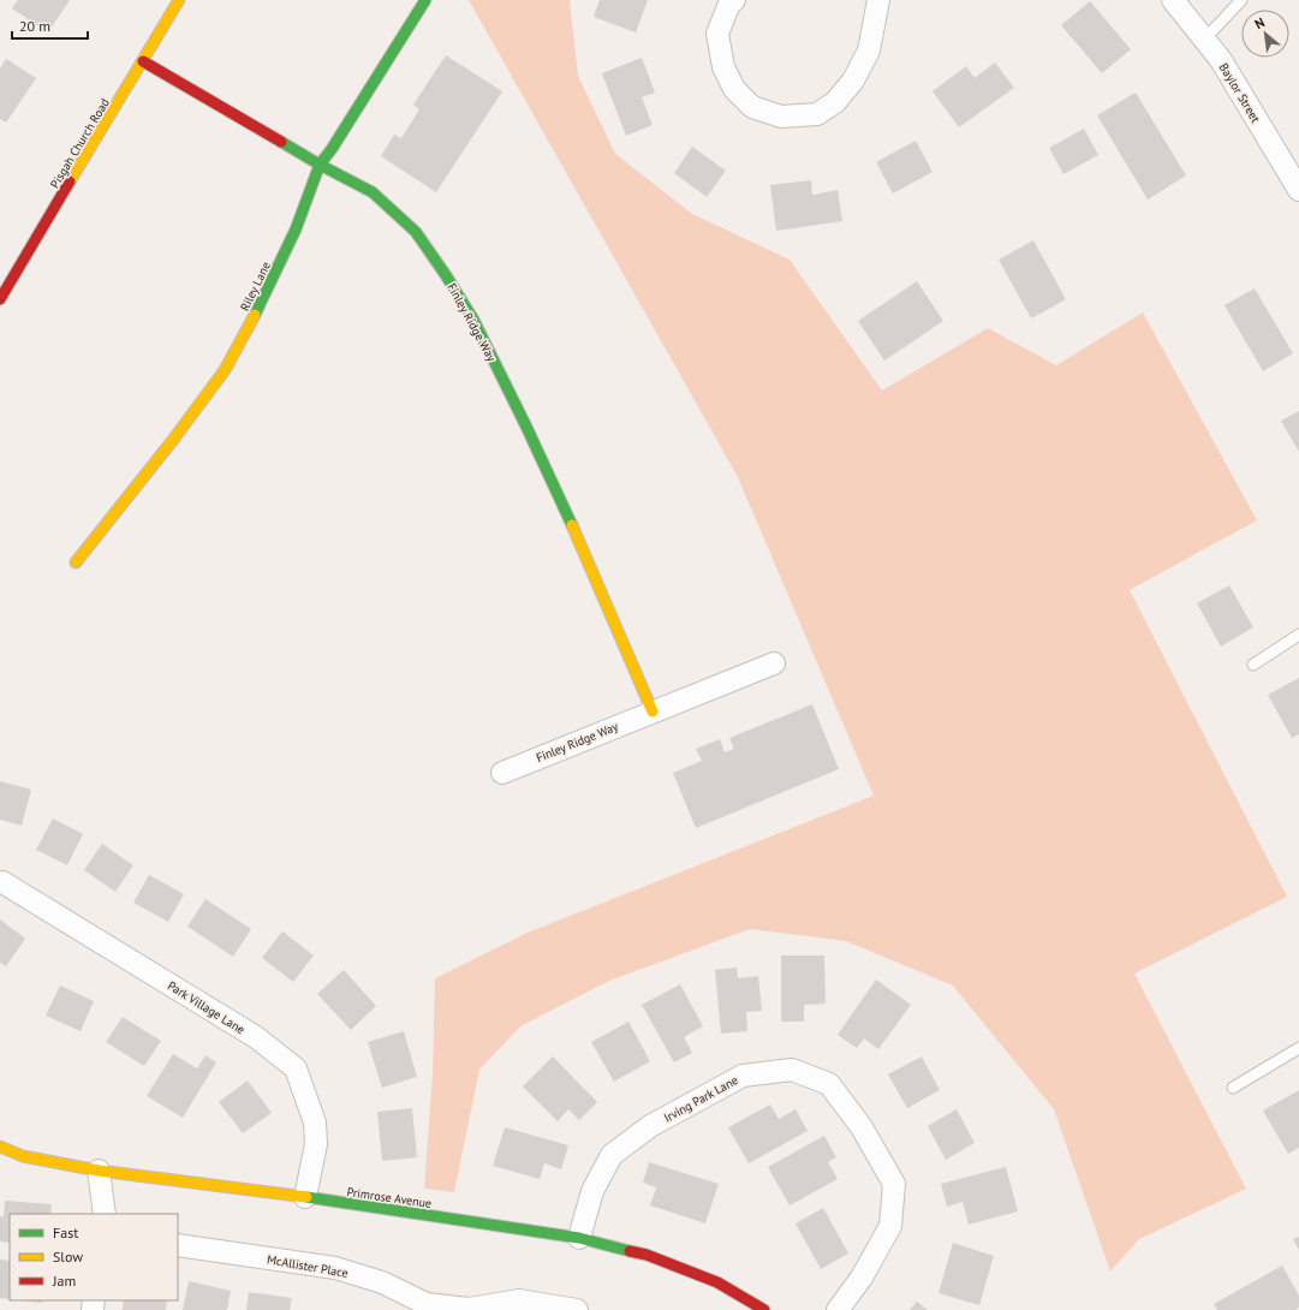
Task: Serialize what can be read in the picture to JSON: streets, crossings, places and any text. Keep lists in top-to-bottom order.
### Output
{
  "streets": {
    "street": [
      "Baylor Street",
      "Pisgah Church Road",
      "Riley Lane",
      "Finley Ridge Way",
      "Park Village Lane",
      "Irving Park Lane",
      "Primrose Avenue",
      "McAllister Place"
    ]
  },
  "crossings": [
    ["Pisgah Church Road", "Finley Ridge Way"],
    ["Riley Lane", "Finley Ridge Way"],
    ["Park Village Lane", "Primrose Avenue"],
    ["Irving Park Lane", "Primrose Avenue"]
  ],
  "legend": ["Fast", "Slow", "Jam"],
  "scale_bar": "20 m",
  "north": "top left"
}
